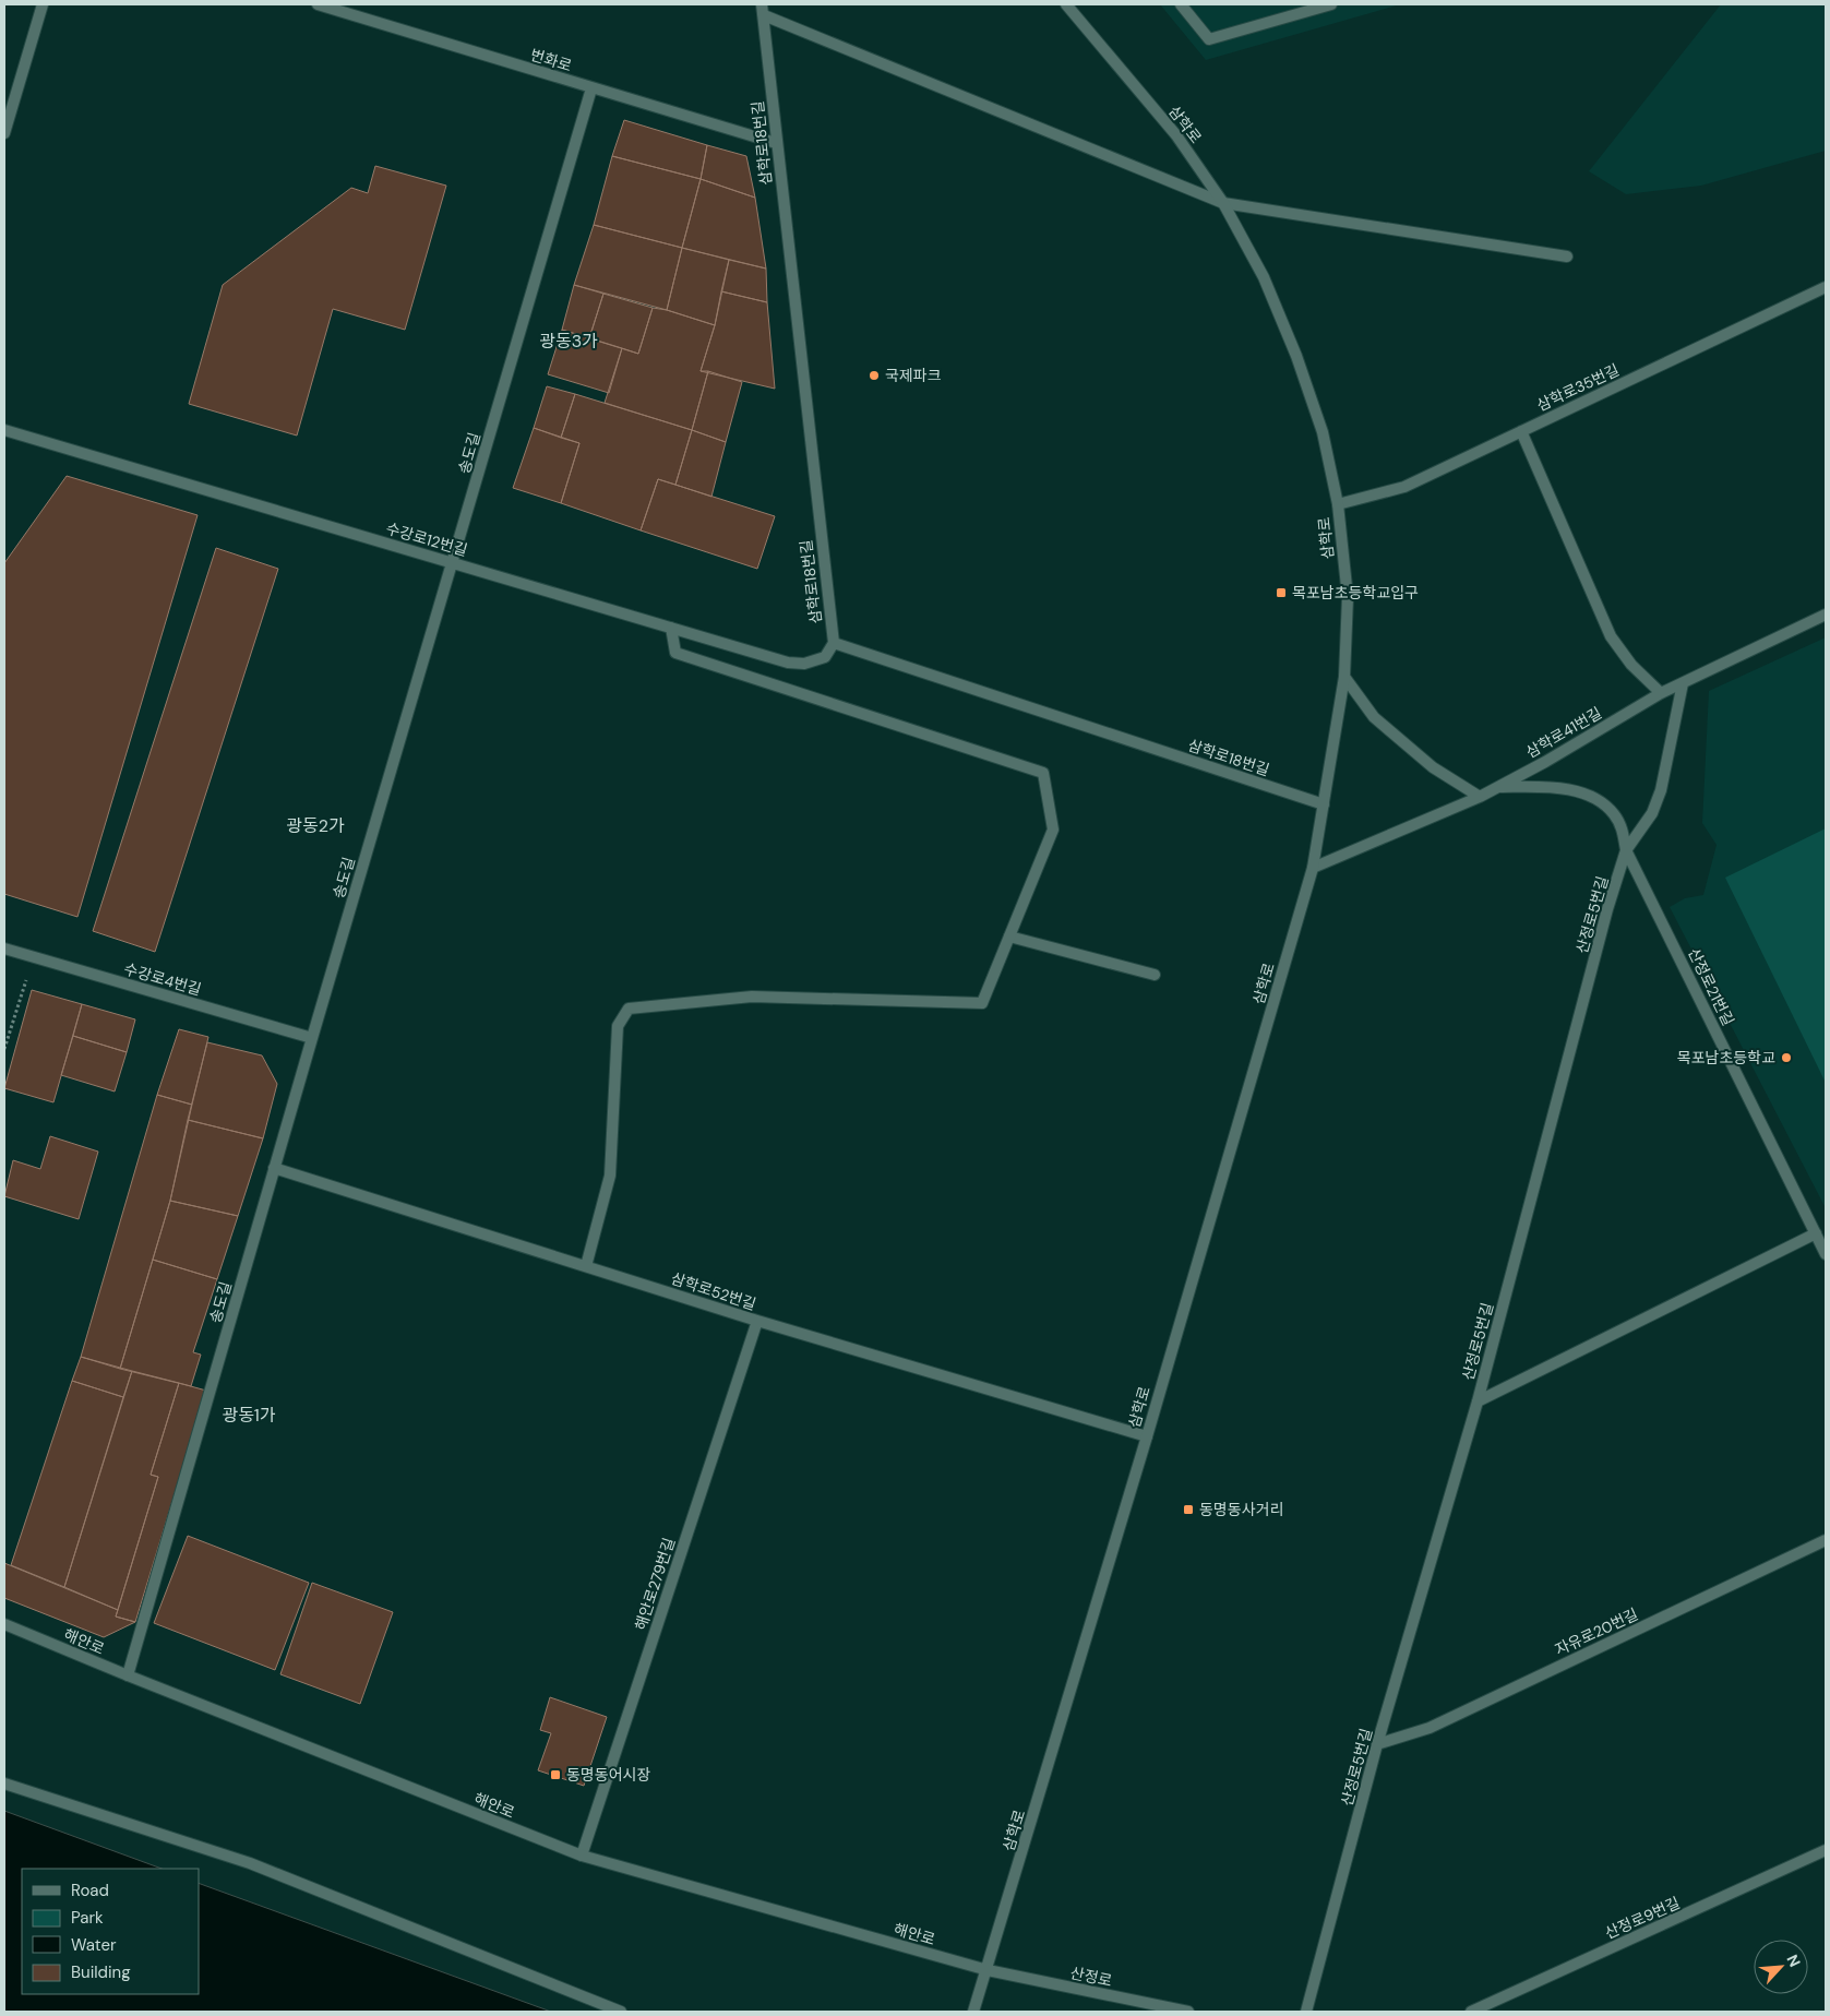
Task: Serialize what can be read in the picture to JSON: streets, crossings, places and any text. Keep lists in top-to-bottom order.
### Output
{
  "streets": {
    "street": [
      "번화로",
      "삼학로",
      "삼학로18번길",
      "삼학로35번길",
      "송도길",
      "수강로12번길",
      "삼학로41번길",
      "산정로5번길",
      "수강로4번길",
      "산정로21번길",
      "삼학로52번길",
      "해안로279번길",
      "자유로20번길",
      "해안로",
      "산정로9번길",
      "산정로"
    ]
  },
  "crossings": [
    ["번화로", "삼학로18번길"],
    ["번화로", "송도길"],
    ["삼학로", "삼학로18번길"],
    ["삼학로", "삼학로35번길"],
    ["삼학로", "삼학로41번길"],
    ["삼학로", "삼학로52번길"],
    ["삼학로", "해안로"],
    ["삼학로", "산정로"],
    ["삼학로18번길", "수강로12번길"],
    ["송도길", "수강로12번길"],
    ["송도길", "수강로4번길"],
    ["송도길", "삼학로52번길"],
    ["송도길", "해안로"],
    ["삼학로41번길", "산정로5번길"],
    ["삼학로41번길", "산정로21번길"],
    ["산정로5번길", "산정로21번길"],
    ["산정로5번길", "자유로20번길"],
    ["삼학로52번길", "해안로279번길"],
    ["해안로279번길", "해안로"],
    ["해안로", "산정로"]
  ],
  "districts": ["광동3가", "광동2가", "광동1가"],
  "places": {
    "other": ["국제파크", "목포남초등학교"],
    "transit": ["목포남초등학교입구", "동명동사거리", "동명동어시장"]
  },
  "legend": [
    "Road",
    "Park",
    "Water",
    "Building"
  ],
  "north": "top right"
}
